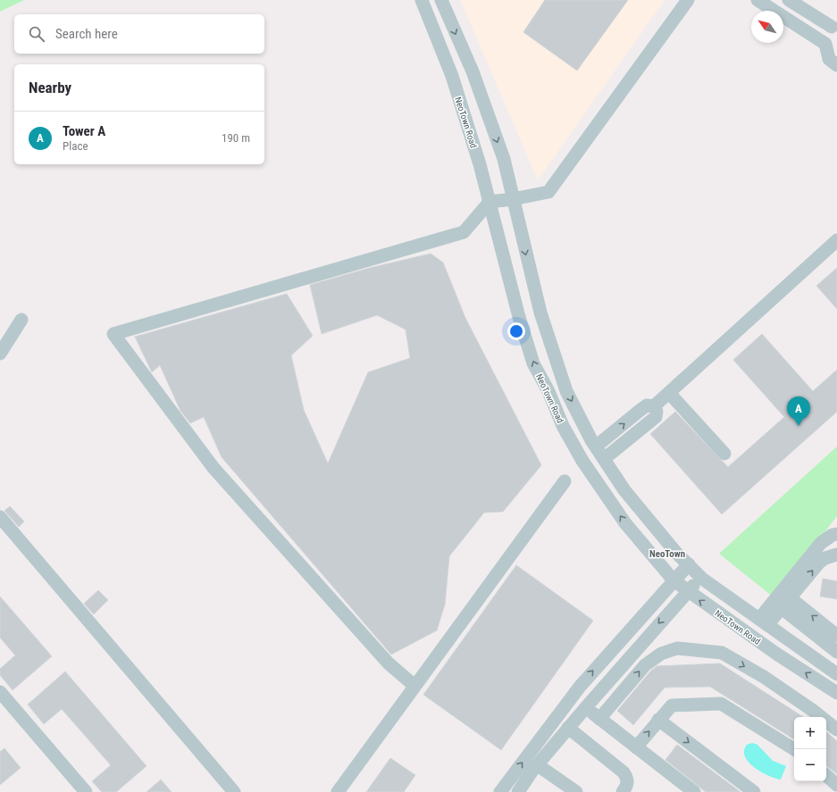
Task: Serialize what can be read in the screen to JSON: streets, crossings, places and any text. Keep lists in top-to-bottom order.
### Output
{
  "streets": {
    "street": ["NeoTown Road"]
  },
  "districts": ["NeoTown"],
  "north": "top left",
  "page": {
    "search": "Search here",
    "heading": "Nearby",
    "list": [
      {
        "mark": "A",
        "name": "Tower A",
        "note": "Place",
        "value": "190 m"
      }
    ],
    "pins": "A",
    "map_buttons": ["+", "−"]
  }
}
